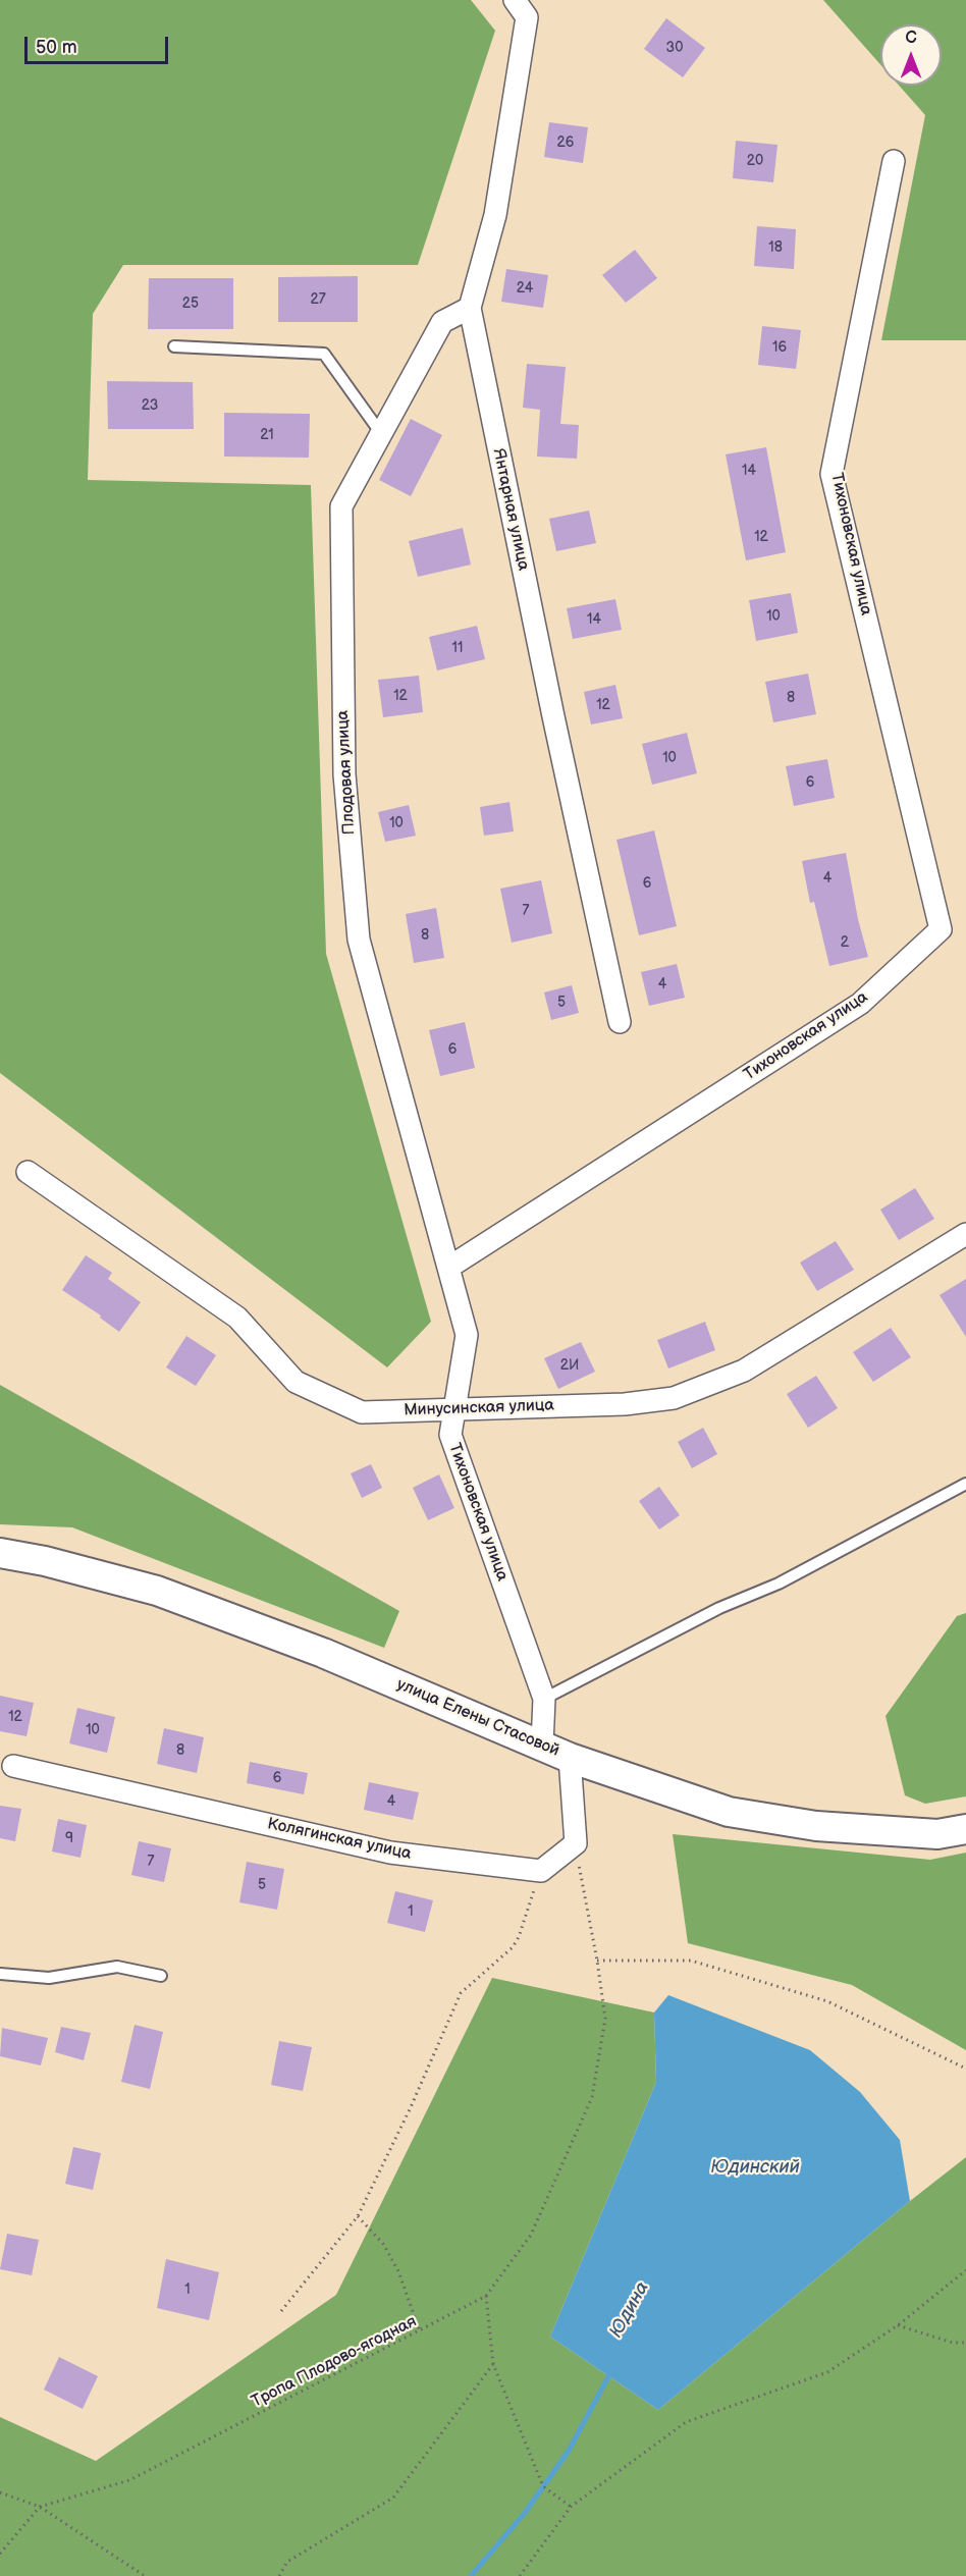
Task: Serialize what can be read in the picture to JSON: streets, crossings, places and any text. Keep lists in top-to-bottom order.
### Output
{
  "streets": {
    "main road": ["улица Елены Стасовой"],
    "street": [
      "Янтарная улица",
      "Тихоновская улица",
      "Плодовая улица",
      "Минусинская улица",
      "Колягинская улица"
    ],
    "path": ["Тропа Плодово-ягодная"]
  },
  "crossings": [
    ["Янтарная улица", "Плодовая улица"],
    ["Тихоновская улица", "Плодовая улица"],
    ["Тихоновская улица", "Минусинская улица"],
    ["Тихоновская улица", "улица Елены Стасовой"]
  ],
  "water": ["Юдинский", "Юдина"],
  "house_numbers": [
    "30",
    "26",
    "20",
    "18",
    "24",
    "27",
    "25",
    "16",
    "23",
    "21",
    "14",
    "12",
    "10",
    "14",
    "11",
    "12",
    "8",
    "12",
    "10",
    "6",
    "10",
    "4",
    "6",
    "7",
    "8",
    "2",
    "4",
    "5",
    "6",
    "2И",
    "12",
    "10",
    "8",
    "6",
    "4",
    "9",
    "7",
    "5",
    "1",
    "1"
  ],
  "scale_bar": "50 m",
  "north": "top"
}
